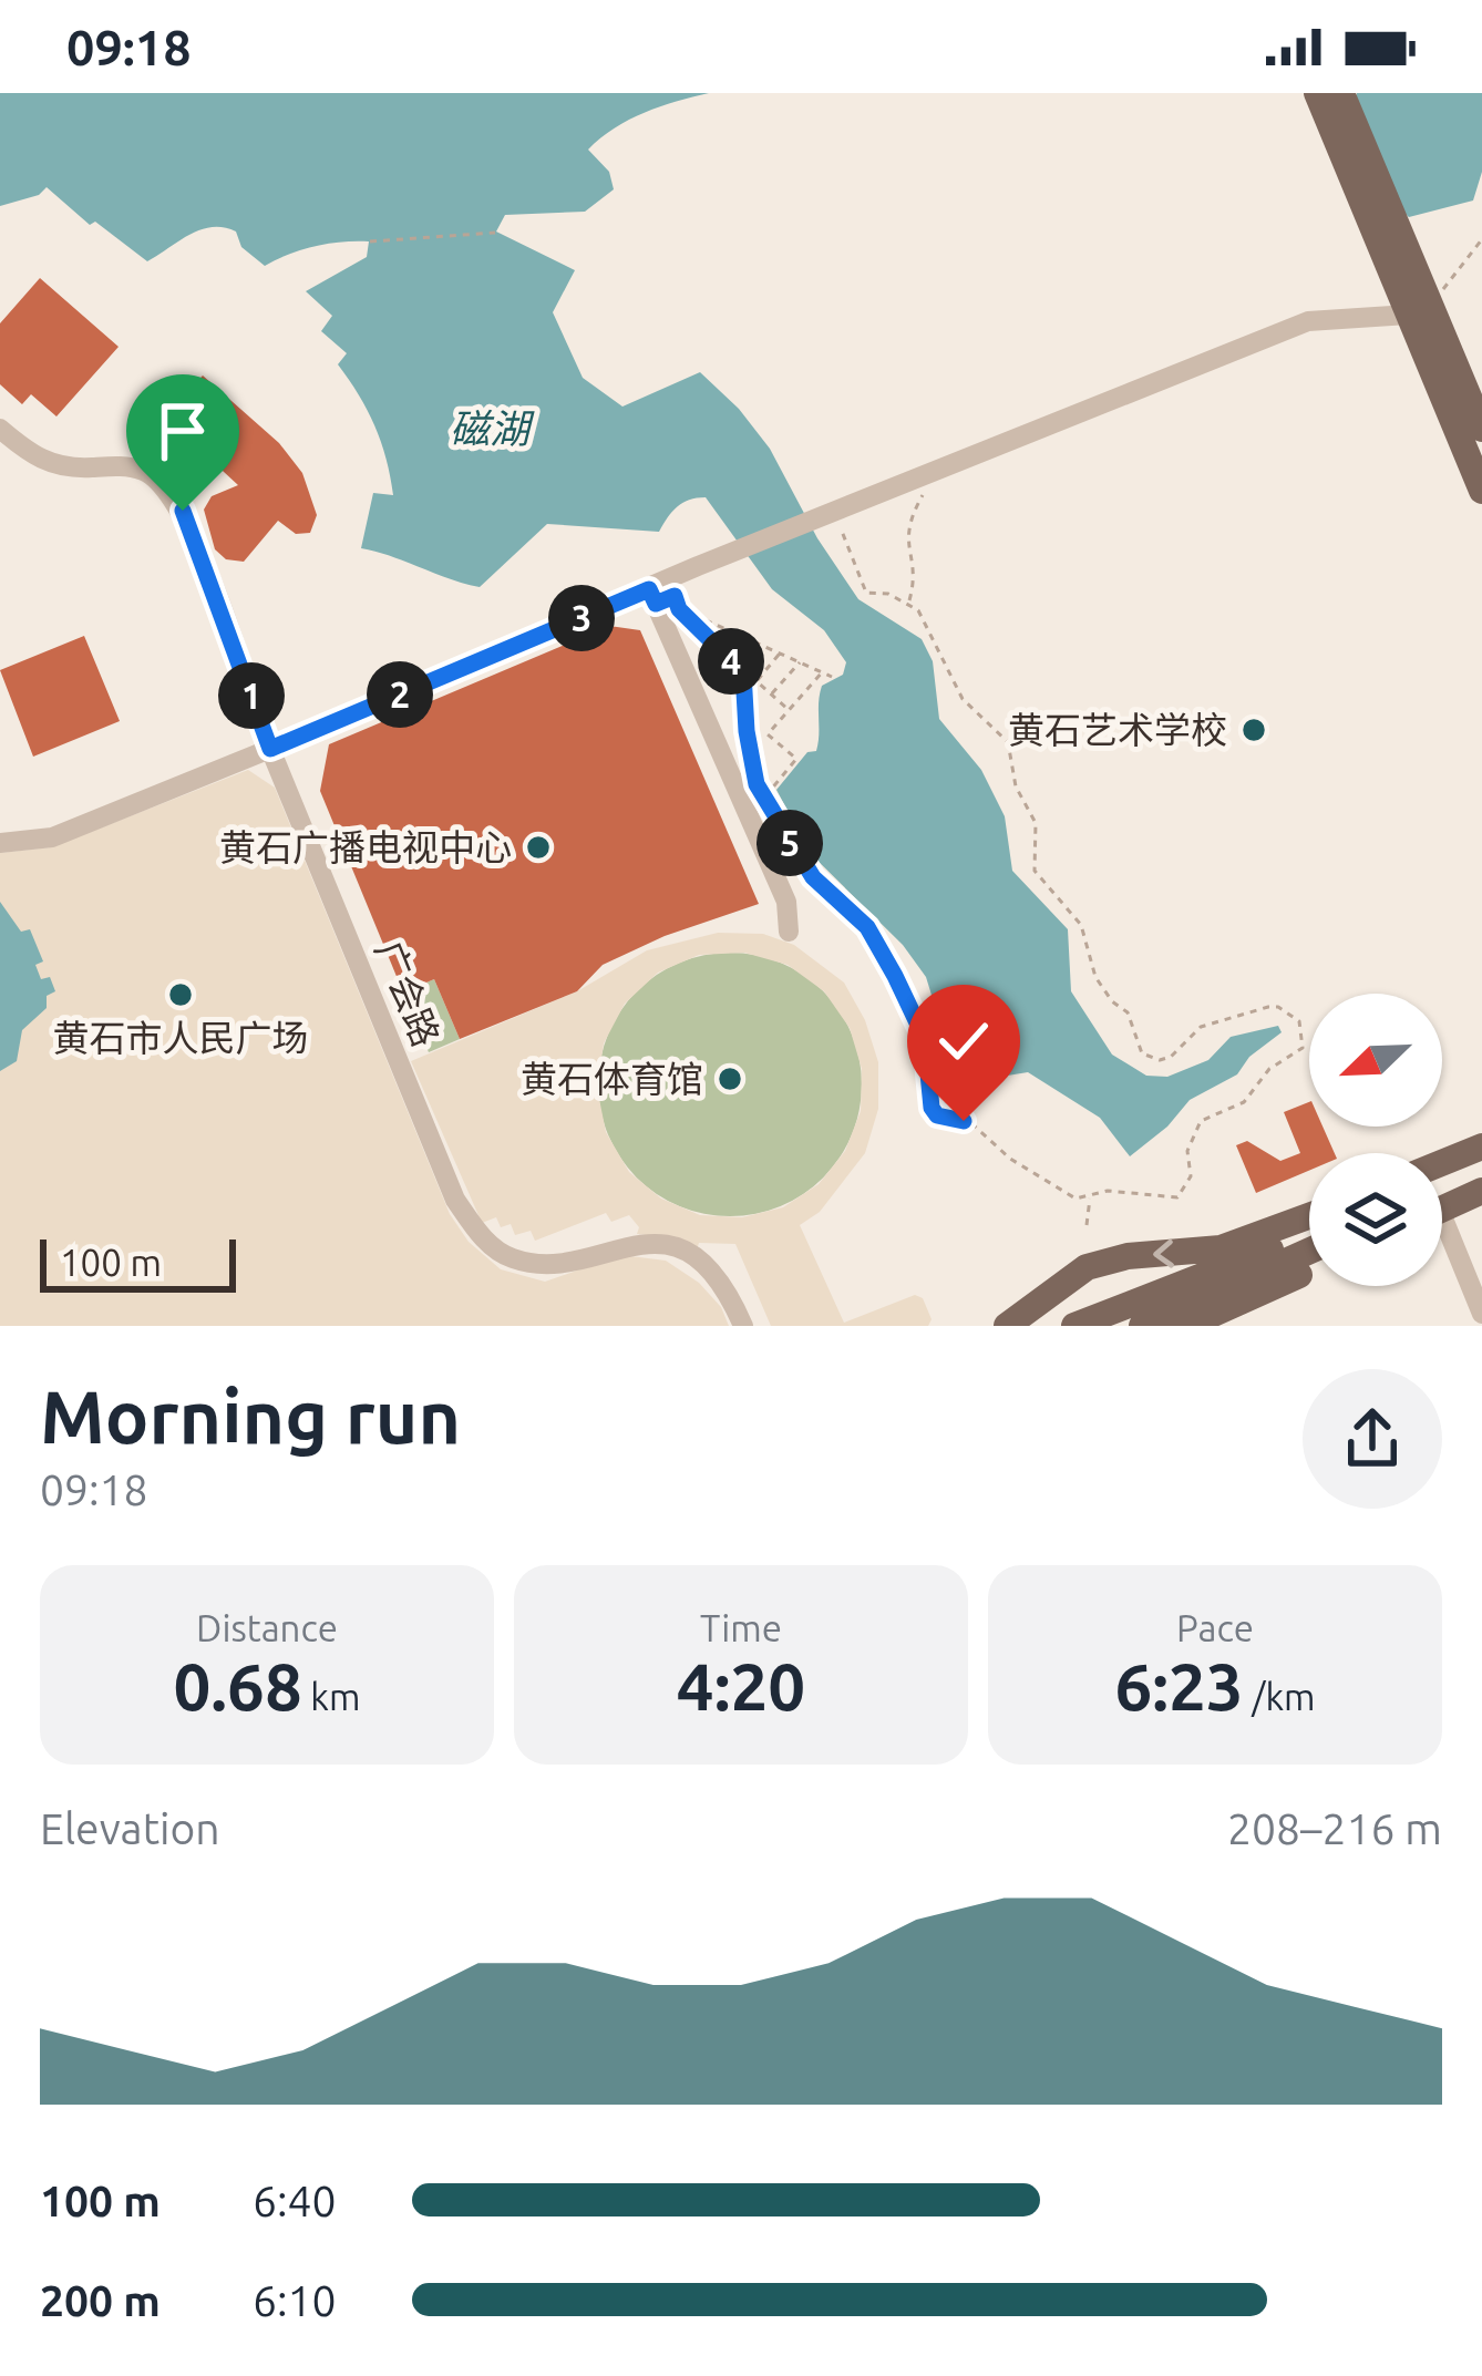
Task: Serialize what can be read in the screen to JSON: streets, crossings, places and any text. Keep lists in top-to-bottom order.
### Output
{
  "streets": {
    "street": ["广会路"]
  },
  "water": ["磁湖"],
  "places": [
    "黄石艺术学校",
    "黄石广播电视中心",
    "黄石市人民广场",
    "黄石体育馆"
  ],
  "scale_bar": "100 m",
  "north": "bottom left",
  "page": {
    "status": "09:18",
    "pins": [
      "3",
      "4",
      "2",
      "1",
      "5"
    ],
    "scale": "100 m",
    "heading": ["Morning run", "09:18"],
    "stats": [
      ["Distance", "0.68 km"],
      ["Time", "4:20"],
      ["Pace", "6:23 /km"]
    ],
    "chart": ["Elevation", "208–216 m"],
    "list": [
      {
        "name": "100 m",
        "note": "6:40"
      },
      {
        "name": "200 m",
        "note": "6:10"
      }
    ]
  }
}
